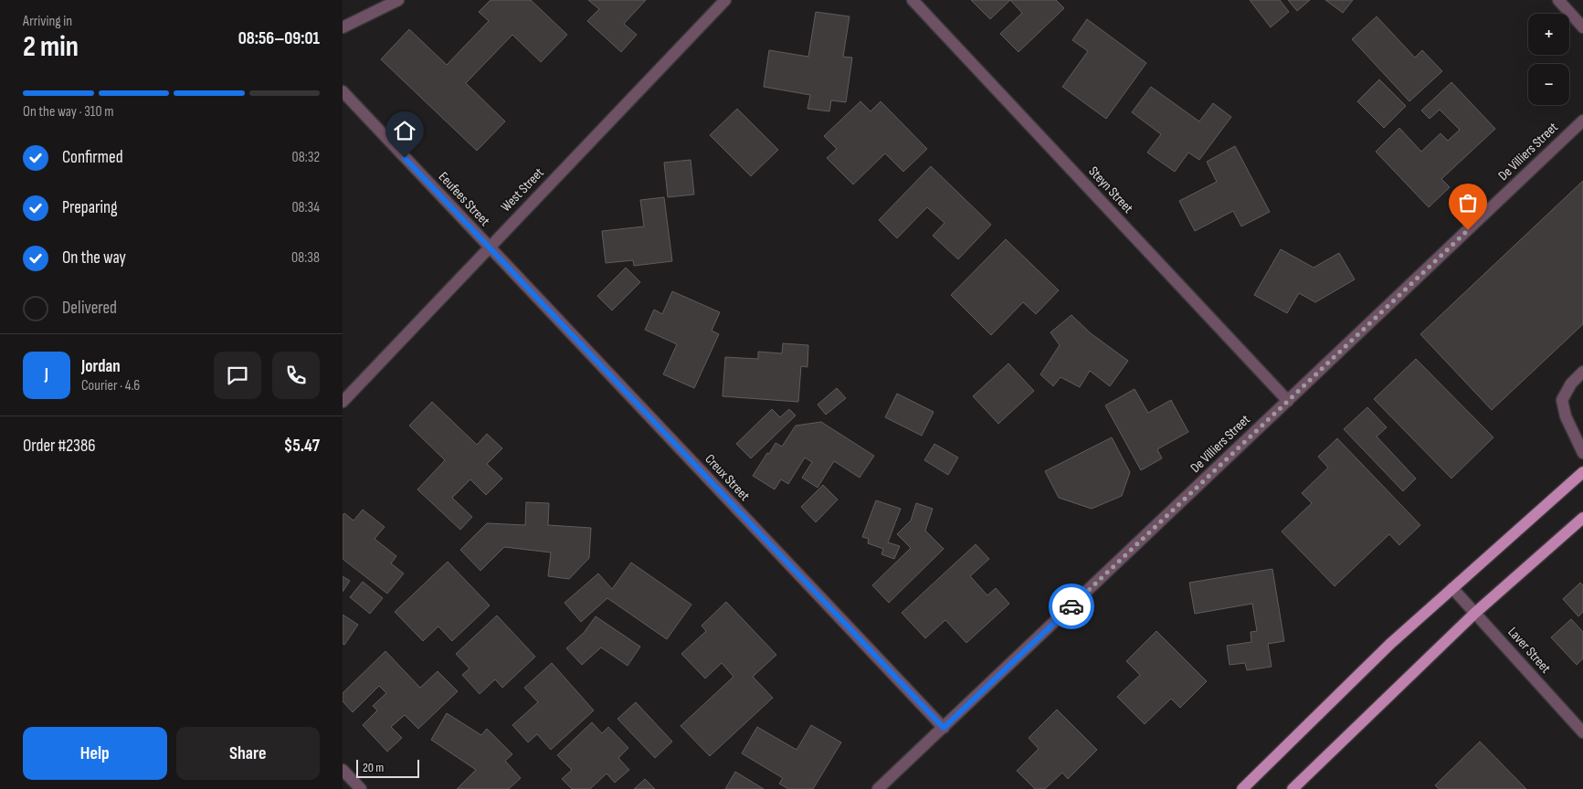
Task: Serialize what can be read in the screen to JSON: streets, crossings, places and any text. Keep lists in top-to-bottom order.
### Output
{
  "streets": {
    "street": [
      "De Villiers Street",
      "West Street",
      "Steyn Street",
      "Eeufees Street",
      "Creux Street",
      "Laver Street"
    ]
  },
  "crossings": [
    ["De Villiers Street", "Steyn Street"],
    ["De Villiers Street", "Creux Street"],
    ["West Street", "Eeufees Street"],
    ["West Street", "Creux Street"],
    ["Eeufees Street", "Creux Street"]
  ],
  "scale_bar": "20 m",
  "page": {
    "heading": ["2 min", "Arriving in", "08:56–09:01"],
    "panel": [
      "Jordan",
      "Courier · 4.6",
      "Order #2386",
      "$5.47"
    ],
    "map_buttons": ["+", "−"],
    "bar": "On the way · 310 m",
    "list": [
      ["Confirmed", "08:32"],
      ["Preparing", "08:34"],
      ["On the way", "08:38"],
      "Delivered"
    ],
    "round": "J",
    "buttons": ["Help", "Share"],
    "scale": "20 m"
  }
}
